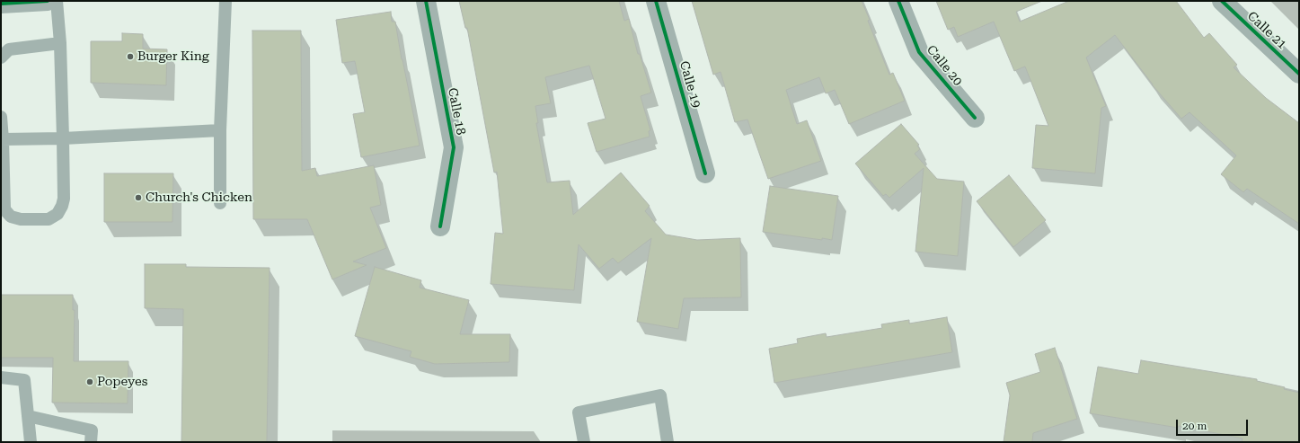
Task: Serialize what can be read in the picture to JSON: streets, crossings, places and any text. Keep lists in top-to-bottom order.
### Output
{
  "streets": {
    "street": [
      "Calle 21",
      "Calle 20",
      "Calle 19",
      "Calle 18"
    ]
  },
  "places": ["Burger King", "Church's Chicken", "Popeyes"],
  "scale_bar": "20 m"
}
